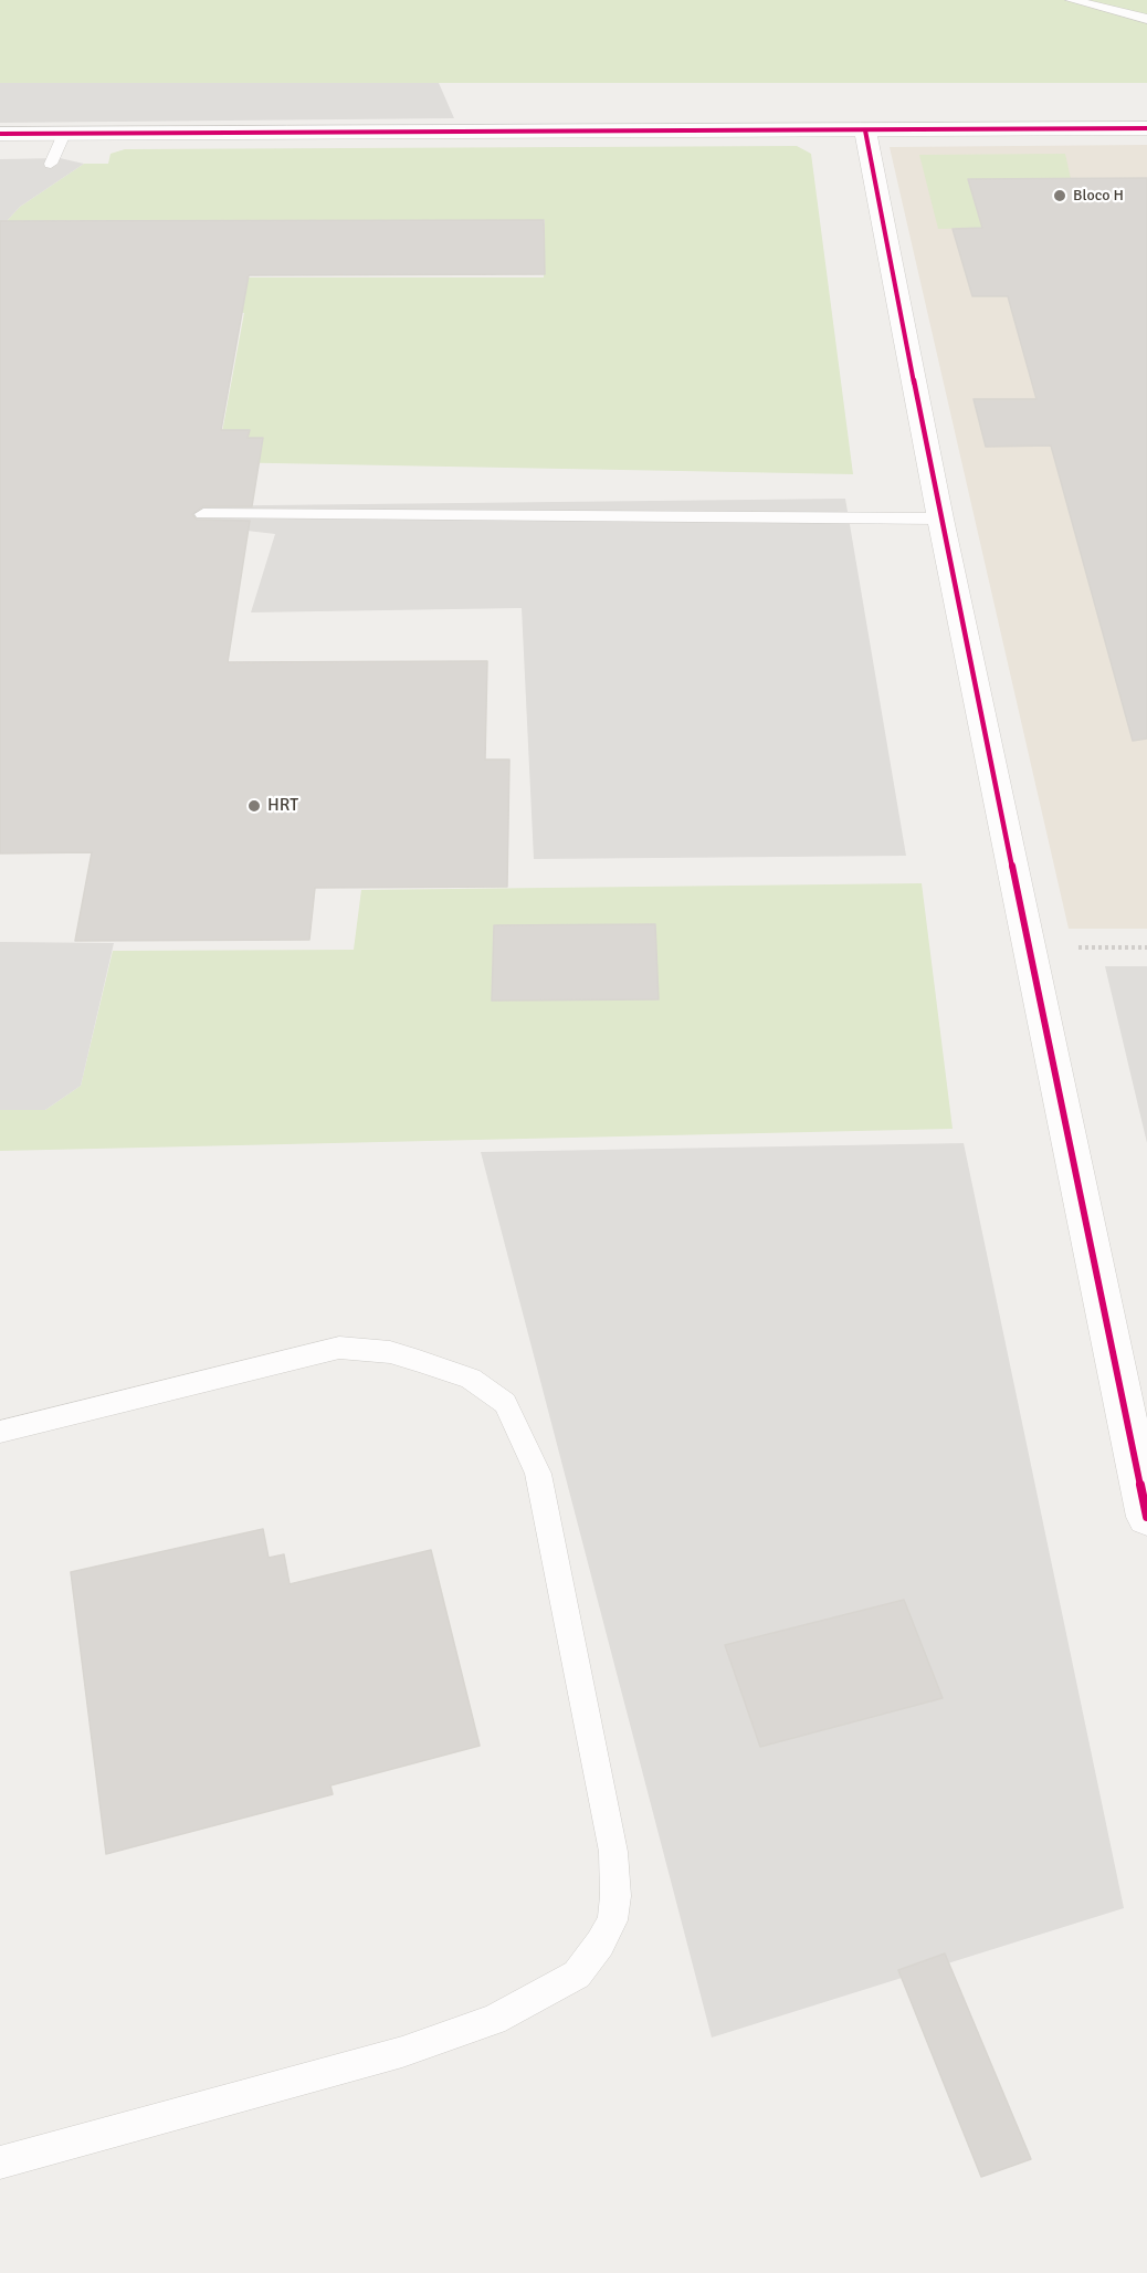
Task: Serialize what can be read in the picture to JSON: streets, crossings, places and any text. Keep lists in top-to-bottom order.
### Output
{
  "places": ["Bloco H", "HRT"]
}
